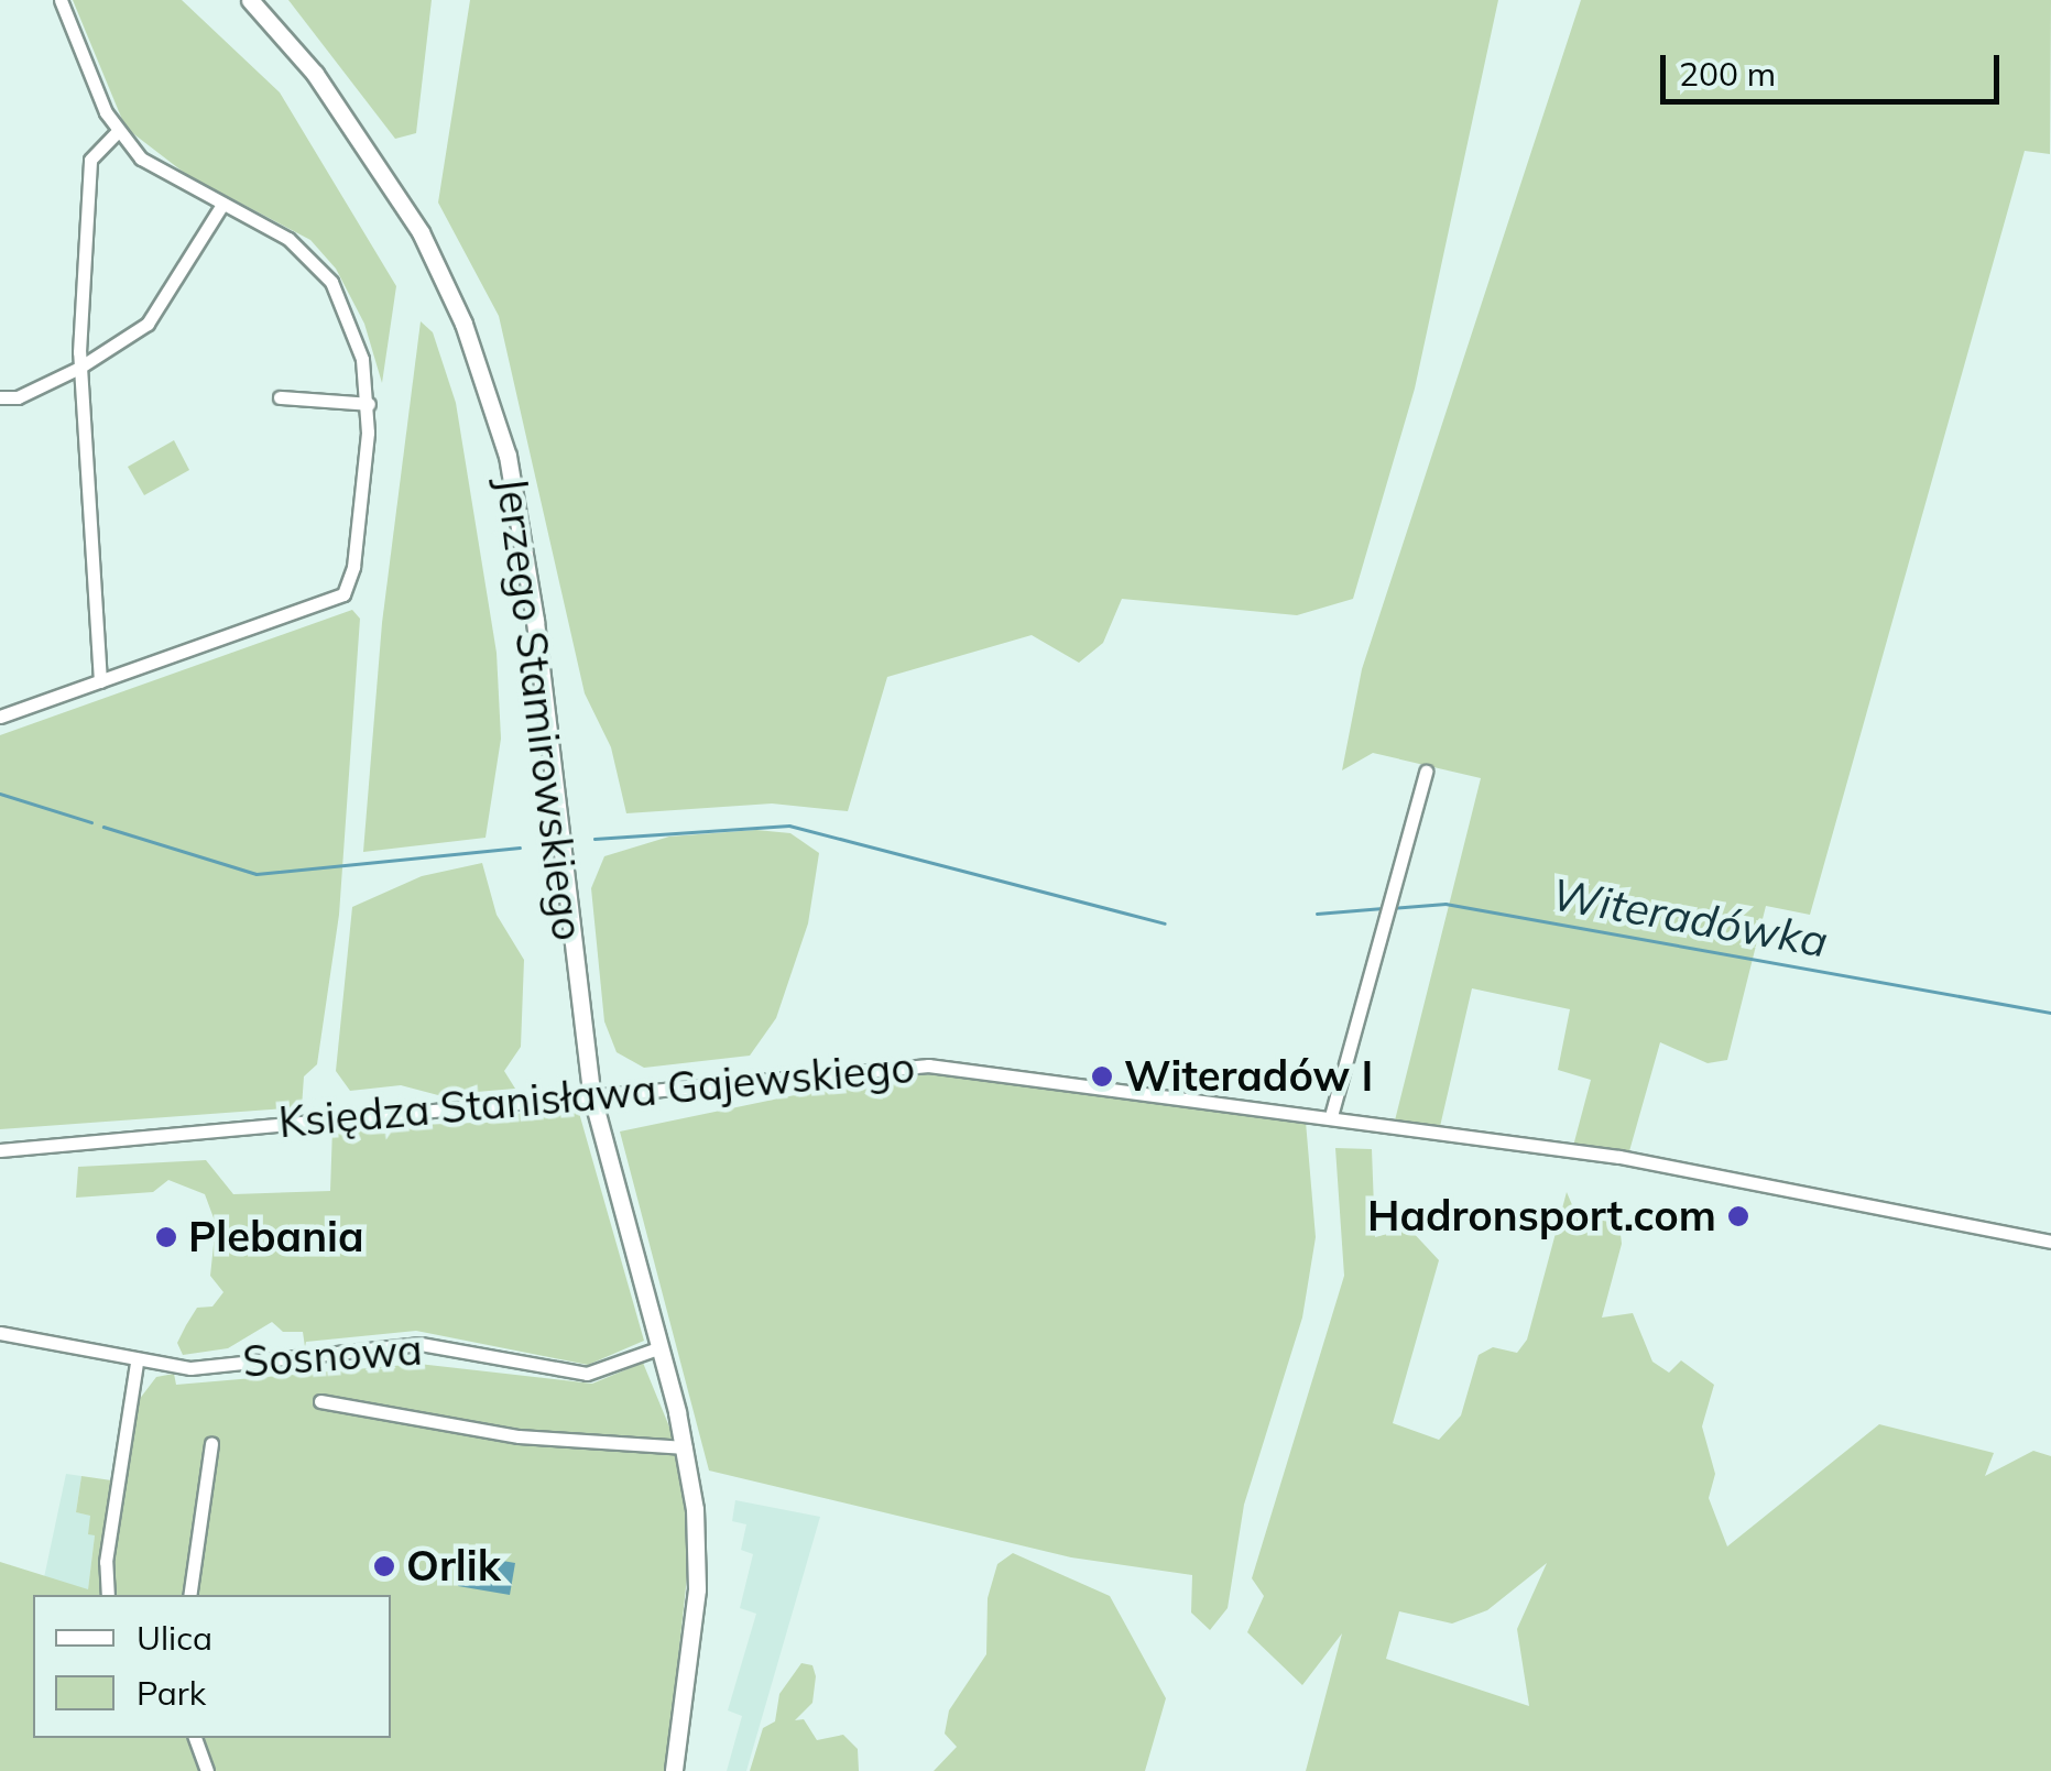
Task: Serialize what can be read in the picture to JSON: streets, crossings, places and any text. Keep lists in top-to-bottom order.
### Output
{
  "streets": {
    "main road": ["Jerzego Stamirowskiego"],
    "street": ["Księdza Stanisława Gajewskiego", "Sosnowa"]
  },
  "crossings": [
    ["Jerzego Stamirowskiego", "Księdza Stanisława Gajewskiego"],
    ["Jerzego Stamirowskiego", "Sosnowa"]
  ],
  "water": ["Witeradówka"],
  "places": [
    "Witeradów I",
    "Hadronsport.com",
    "Plebania",
    "Orlik"
  ],
  "legend": ["Ulica", "Park"],
  "scale_bar": "200 m"
}
